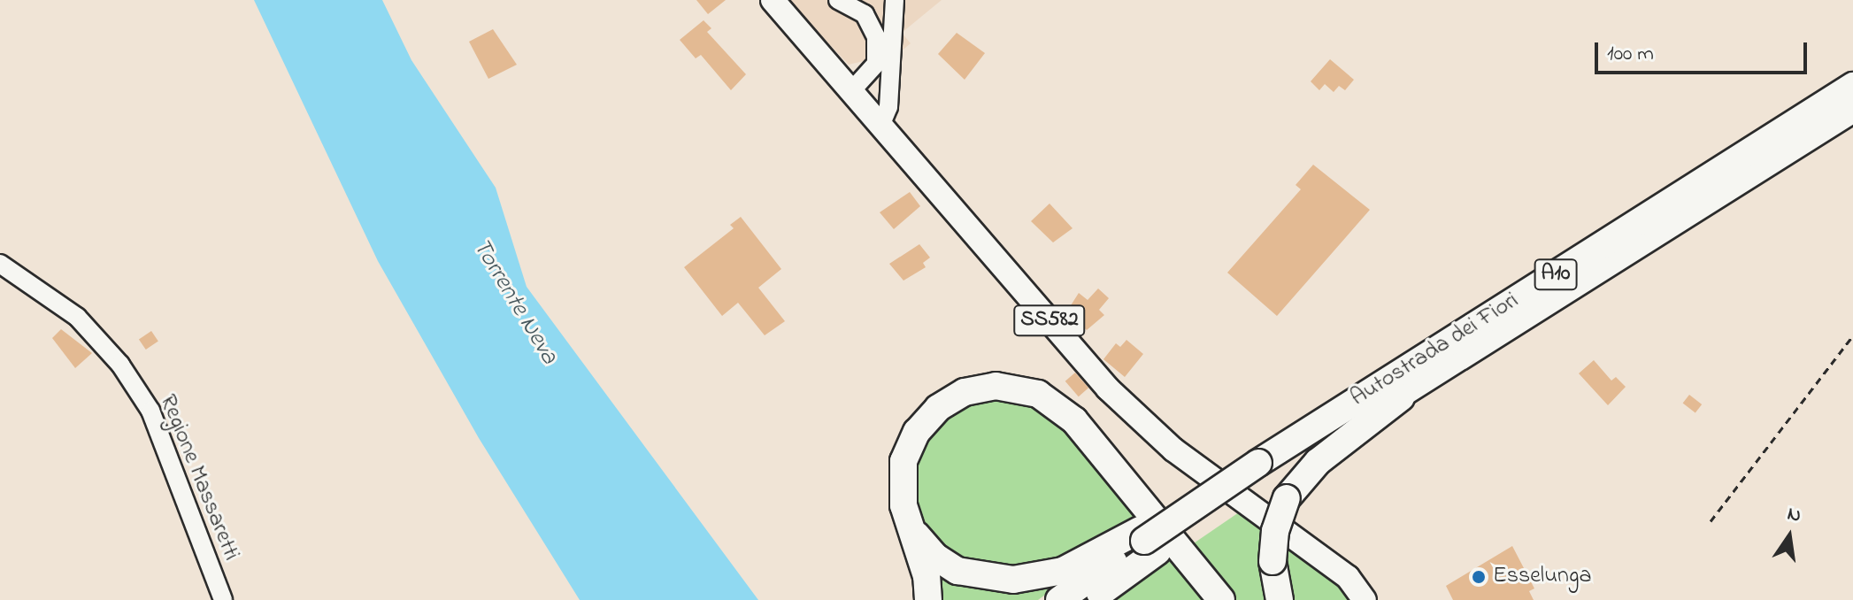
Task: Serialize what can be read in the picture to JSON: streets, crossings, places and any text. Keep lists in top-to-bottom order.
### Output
{
  "streets": {
    "highway": ["A10", "Autostrada dei Fiori"],
    "main road": ["SS582"],
    "street": ["Regione Massaretti"]
  },
  "water": ["Torrente Neva"],
  "places": ["Esselunga"],
  "scale_bar": "100 m",
  "north": "top"
}
